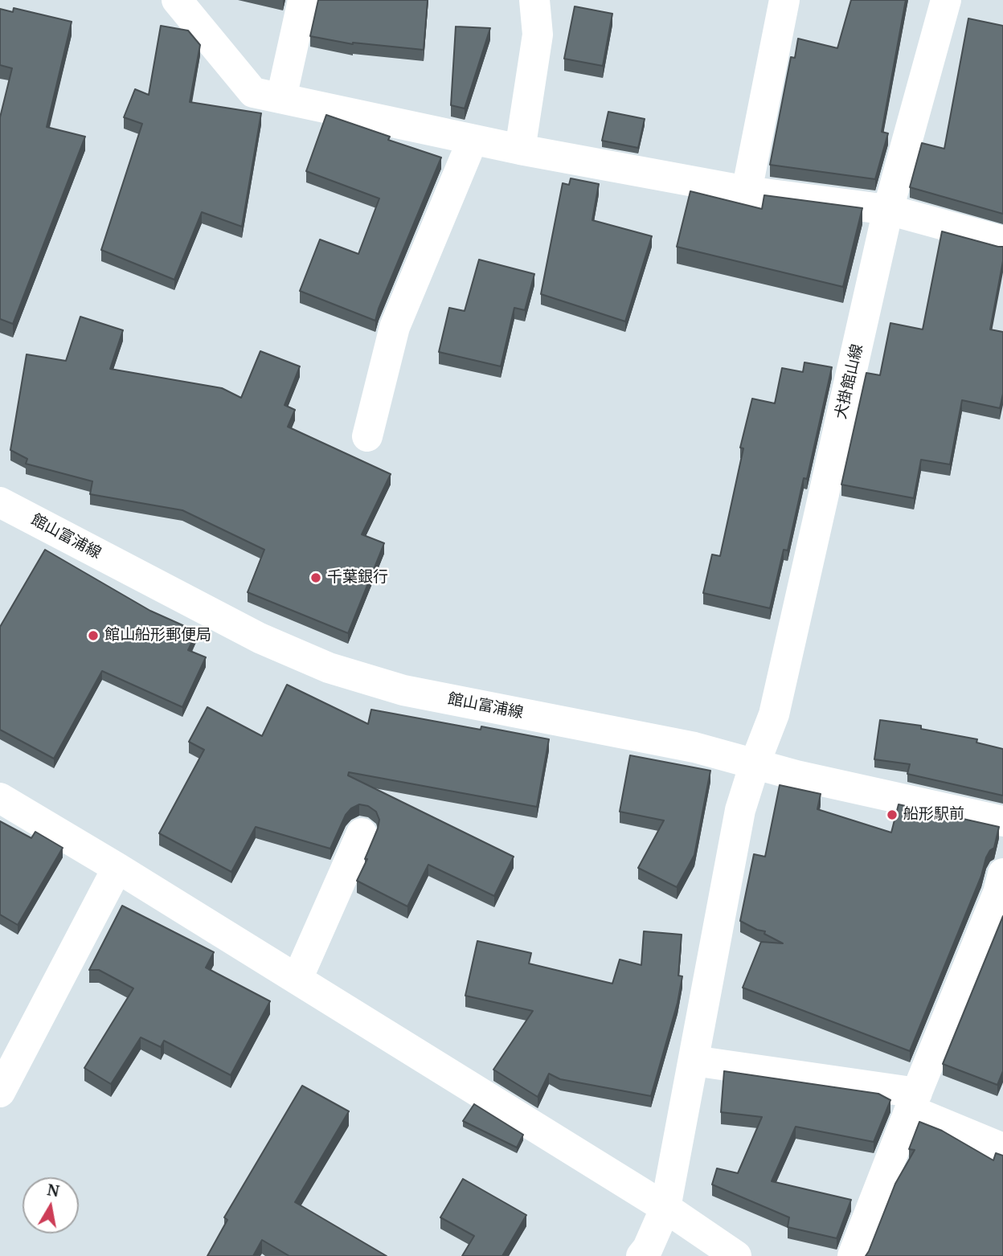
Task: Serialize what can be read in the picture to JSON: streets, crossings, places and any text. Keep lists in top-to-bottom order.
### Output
{
  "streets": {
    "street": ["犬掛館山線", "館山富浦線"]
  },
  "crossings": [
    ["犬掛館山線", "館山富浦線"]
  ],
  "places": ["千葉銀行", "館山船形郵便局", "船形駅前"],
  "north": "top"
}
